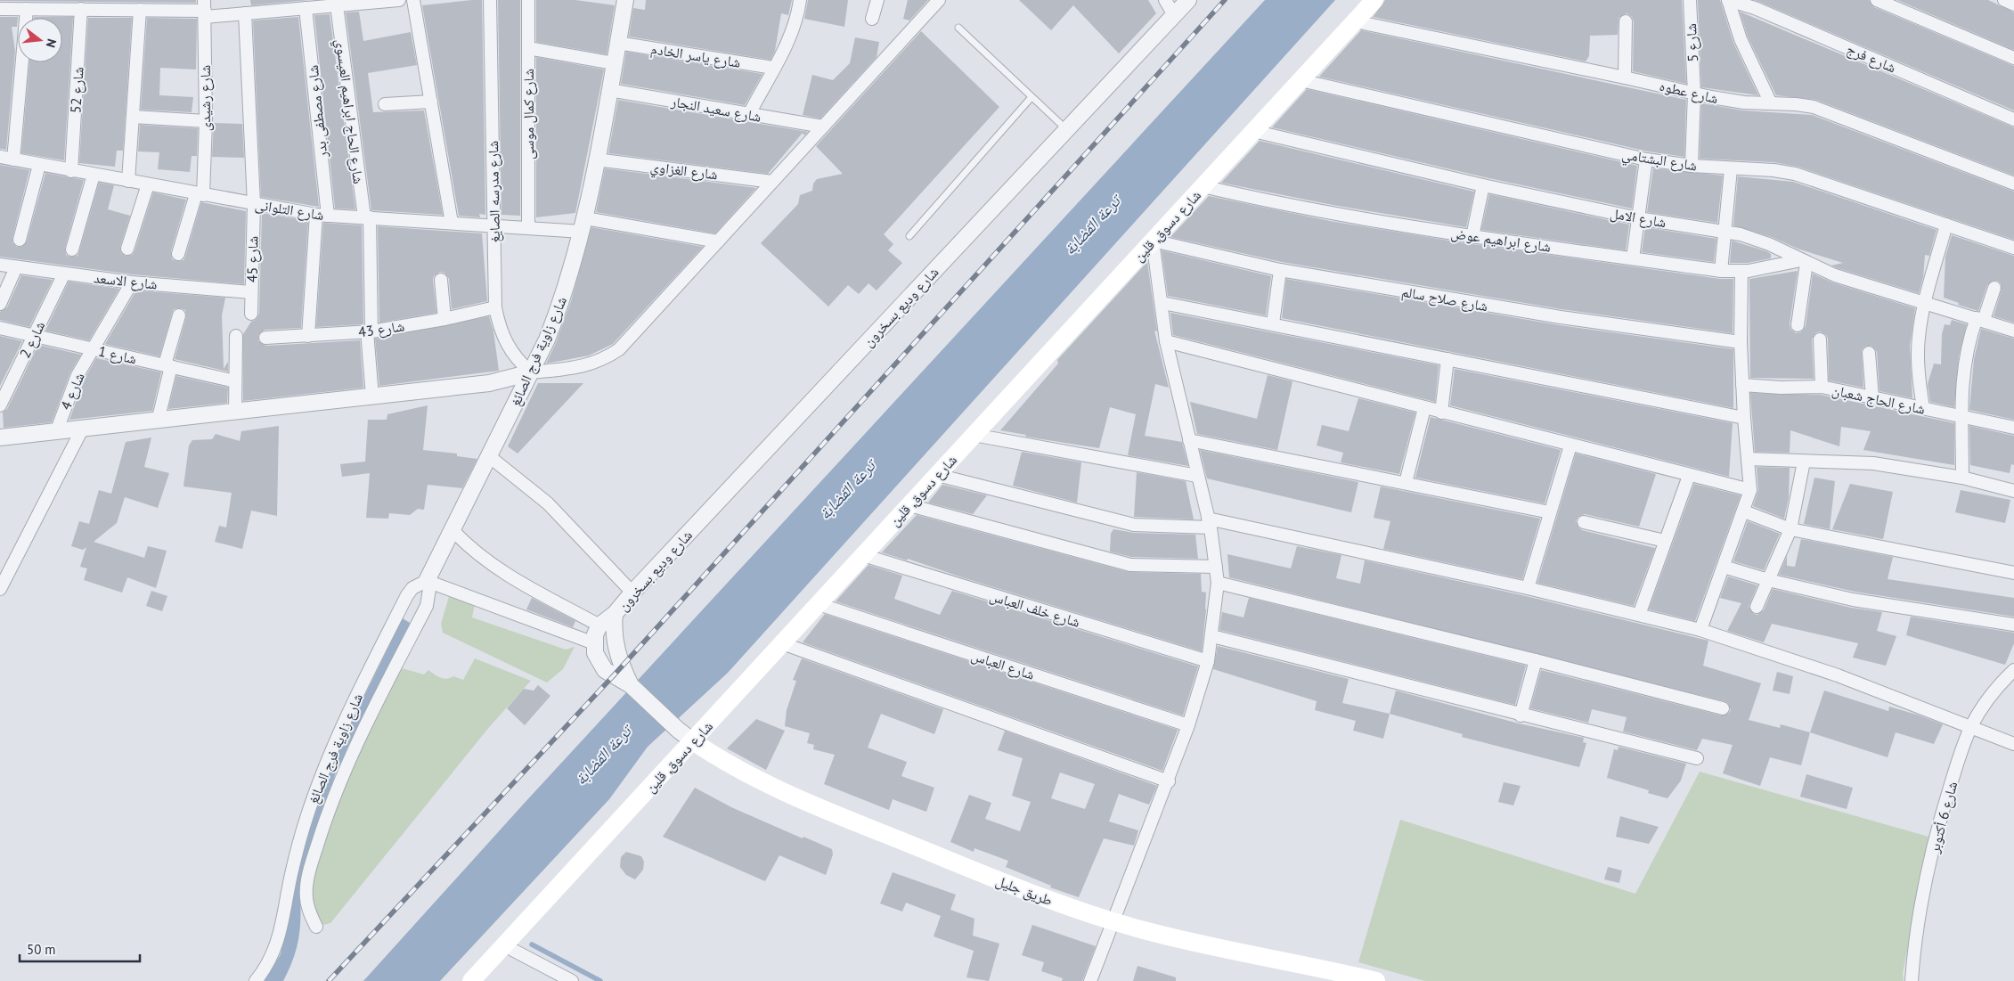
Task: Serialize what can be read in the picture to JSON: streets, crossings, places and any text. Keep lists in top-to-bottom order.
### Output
{
  "streets": {
    "main road": ["شارع دسوق, قلين", "طريق جليل"],
    "street": [
      "شارع 5",
      "شارع ياسر الخادم",
      "شارع فرج",
      "شارع 52",
      "شارع عطوه",
      "شارع رشيدى",
      "شارع سعيد النجار",
      "شارع مصطفى بدر",
      "شارع الحاج ابراهيم العيسوي",
      "شارع كمال موسى",
      "شارع البشتامي",
      "شارع الغزاوي",
      "شارع مدرسه الصايغ",
      "شارع التلوانى",
      "شارع الامل",
      "شارع ابراهيم عوض",
      "شارع 45",
      "شارع الاسعد",
      "شارع صلاح سالم",
      "شارع وديع بسخرون",
      "شارع 43",
      "شارع 2",
      "شارع زاوية فرج الصائغ",
      "شارع 1",
      "شارع 4",
      "شارع الحاج شعبان",
      "شارع خلف العباس",
      "شارع العباس",
      "شارع 6 أكتوبر"
    ]
  },
  "crossings": [
    ["شارع 5", "شارع عطوه"],
    ["شارع 5", "شارع البشتامي"],
    ["شارع ياسر الخادم", "شارع زاوية فرج الصائغ"],
    ["شارع 52", "شارع التلوانى"],
    ["شارع عطوه", "شارع دسوق, قلين"],
    ["شارع رشيدى", "شارع التلوانى"],
    ["شارع سعيد النجار", "شارع زاوية فرج الصائغ"],
    ["شارع مصطفى بدر", "شارع التلوانى"],
    ["شارع مصطفى بدر", "شارع 43"],
    ["شارع الحاج ابراهيم العيسوي", "شارع التلوانى"],
    ["شارع الحاج ابراهيم العيسوي", "شارع 43"],
    ["شارع كمال موسى", "شارع التلوانى"],
    ["شارع البشتامي", "شارع دسوق, قلين"],
    ["شارع الغزاوي", "شارع زاوية فرج الصائغ"],
    ["شارع مدرسه الصايغ", "شارع التلوانى"],
    ["شارع مدرسه الصايغ", "شارع 43"],
    ["شارع مدرسه الصايغ", "شارع زاوية فرج الصائغ"],
    ["شارع التلوانى", "شارع 45"],
    ["شارع التلوانى", "شارع زاوية فرج الصائغ"],
    ["شارع الامل", "شارع دسوق, قلين"],
    ["شارع الامل", "شارع ابراهيم عوض"],
    ["شارع دسوق, قلين", "شارع ابراهيم عوض"],
    ["شارع دسوق, قلين", "شارع صلاح سالم"],
    ["شارع دسوق, قلين", "شارع خلف العباس"],
    ["شارع دسوق, قلين", "شارع العباس"],
    ["شارع دسوق, قلين", "طريق جليل"],
    ["شارع 45", "شارع الاسعد"],
    ["شارع الاسعد", "شارع 2"],
    ["شارع الاسعد", "شارع 4"],
    ["شارع 2", "شارع 1"],
    ["شارع 1", "شارع 4"]
  ],
  "water": ["ترعة القضابة"],
  "scale_bar": "50 m",
  "north": "right"
}
